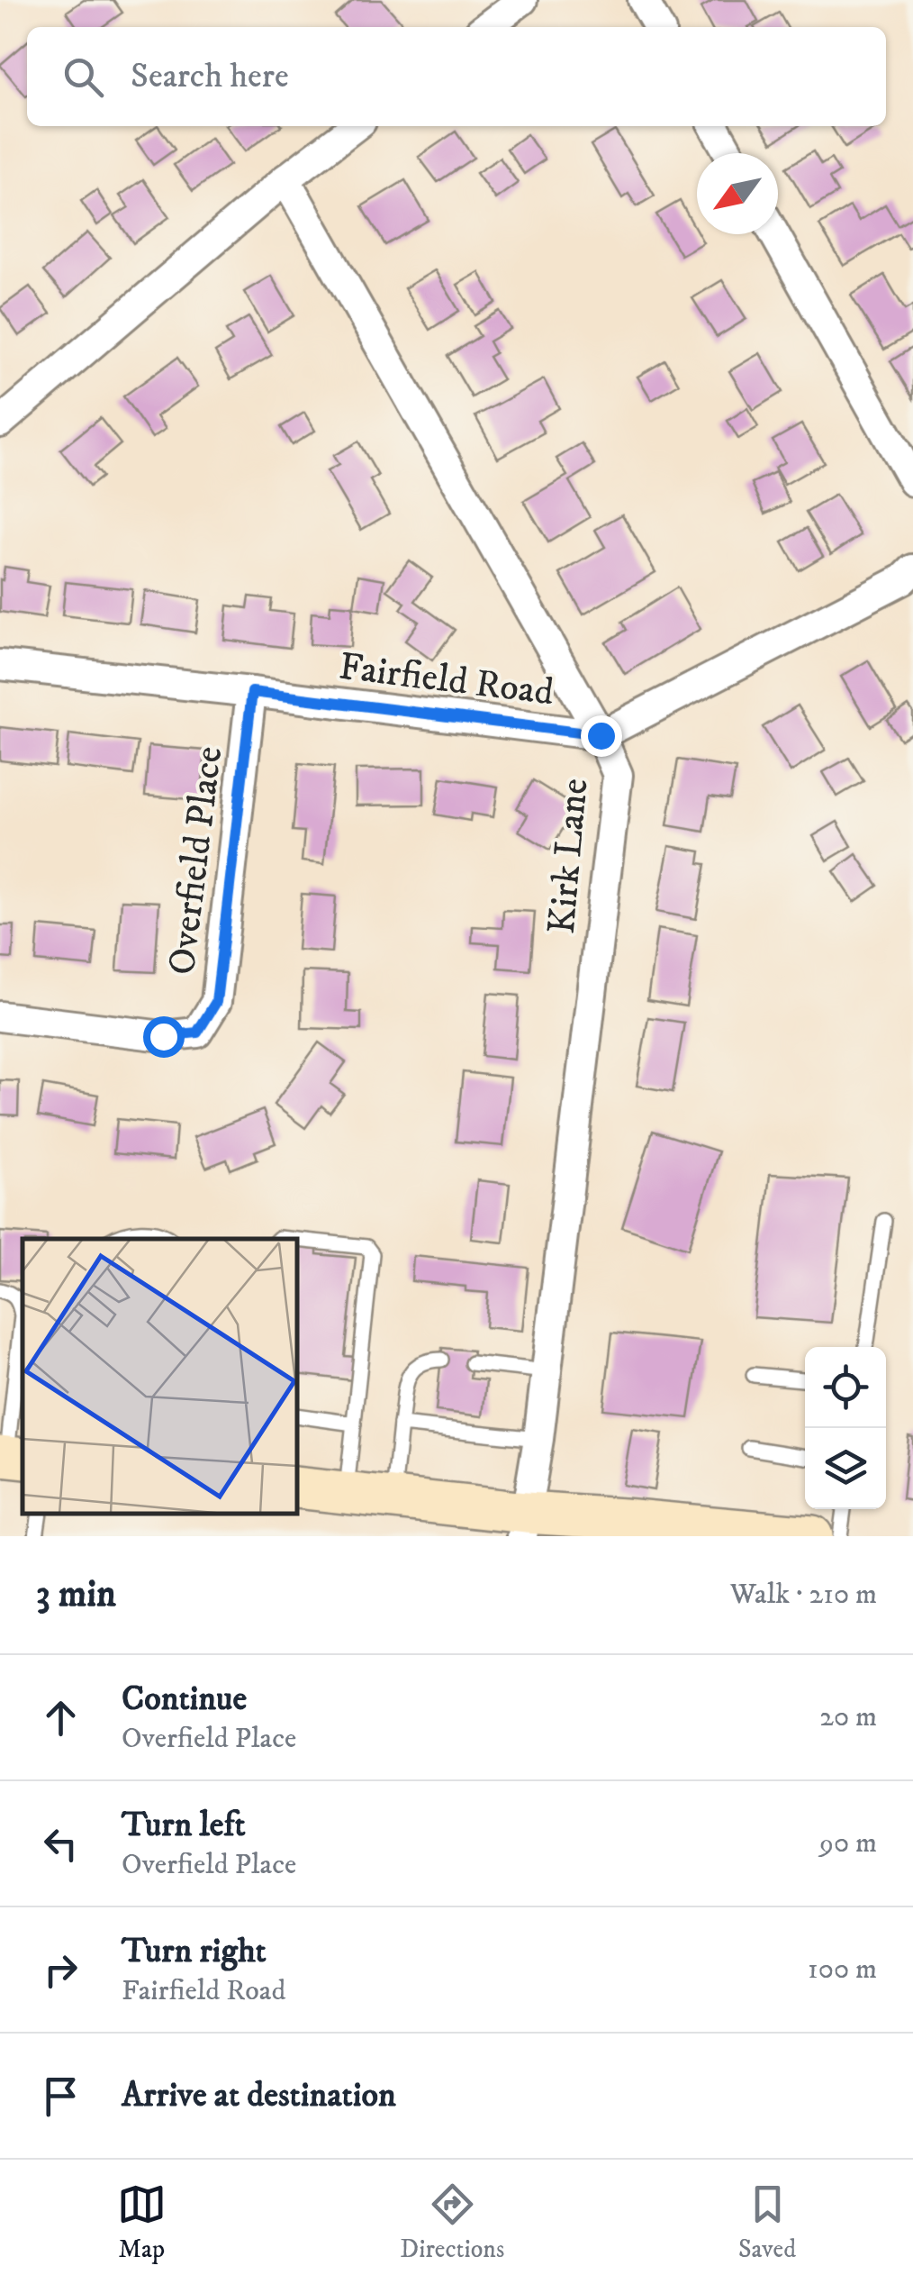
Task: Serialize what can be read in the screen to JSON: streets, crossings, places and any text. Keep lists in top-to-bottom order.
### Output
{
  "streets": {
    "street": ["Fairfield Road", "Kirk Lane", "Overfield Place"]
  },
  "crossings": [
    ["Fairfield Road", "Kirk Lane"],
    ["Fairfield Road", "Overfield Place"]
  ],
  "north": "bottom left",
  "page": {
    "search": "Search here",
    "heading": ["3 min", "Walk · 210 m"],
    "list": [
      ["Continue", "Overfield Place", "20 m"],
      ["Turn left", "Overfield Place", "90 m"],
      ["Turn right", "Fairfield Road", "100 m"],
      "Arrive at destination"
    ],
    "nav": ["Map", "Directions", "Saved"]
  }
}
